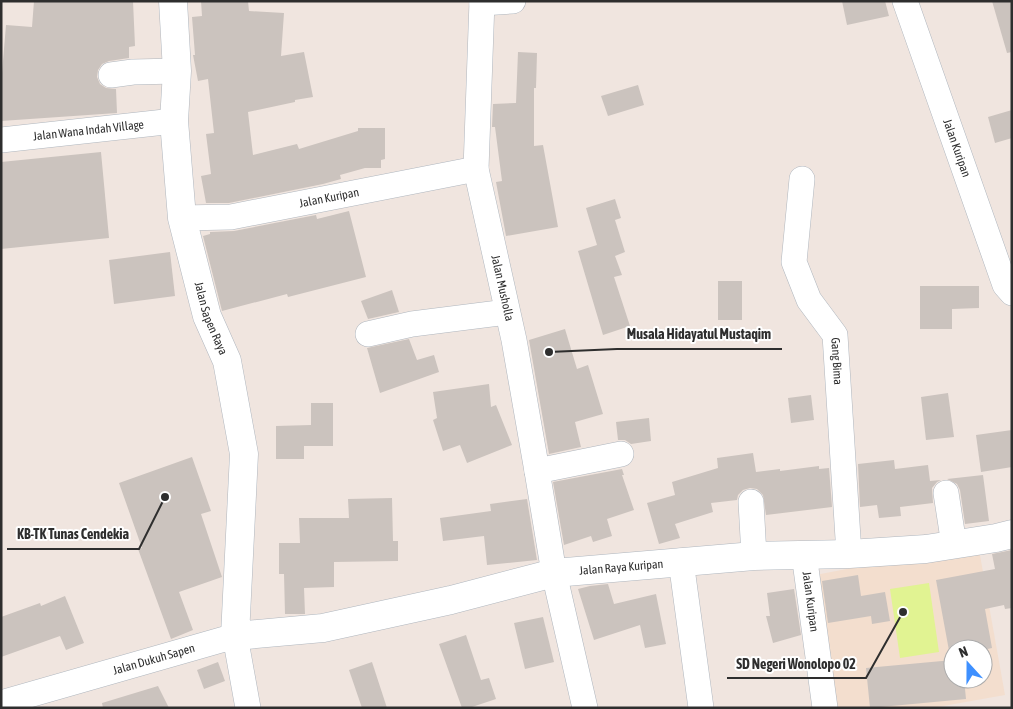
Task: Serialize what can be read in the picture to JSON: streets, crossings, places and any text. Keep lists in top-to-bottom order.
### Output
{
  "streets": {
    "street": [
      "Jalan Wana Indah Village",
      "Jalan Kuripan",
      "Jalan Musholla",
      "Jalan Sapen Raya",
      "Gang Bima",
      "Jalan Raya Kuripan",
      "Jalan Dukuh Sapen"
    ]
  },
  "crossings": [
    ["Jalan Wana Indah Village", "Jalan Sapen Raya"],
    ["Jalan Kuripan", "Jalan Musholla"],
    ["Jalan Kuripan", "Jalan Sapen Raya"],
    ["Jalan Kuripan", "Jalan Raya Kuripan"],
    ["Jalan Musholla", "Jalan Raya Kuripan"],
    ["Jalan Sapen Raya", "Jalan Raya Kuripan"],
    ["Jalan Sapen Raya", "Jalan Dukuh Sapen"],
    ["Gang Bima", "Jalan Raya Kuripan"],
    ["Jalan Raya Kuripan", "Jalan Dukuh Sapen"]
  ],
  "places": ["Musala Hidayatul Mustaqim", "KB-TK Tunas Cendekia", "SD Negeri Wonolopo 02"],
  "north": "top"
}
